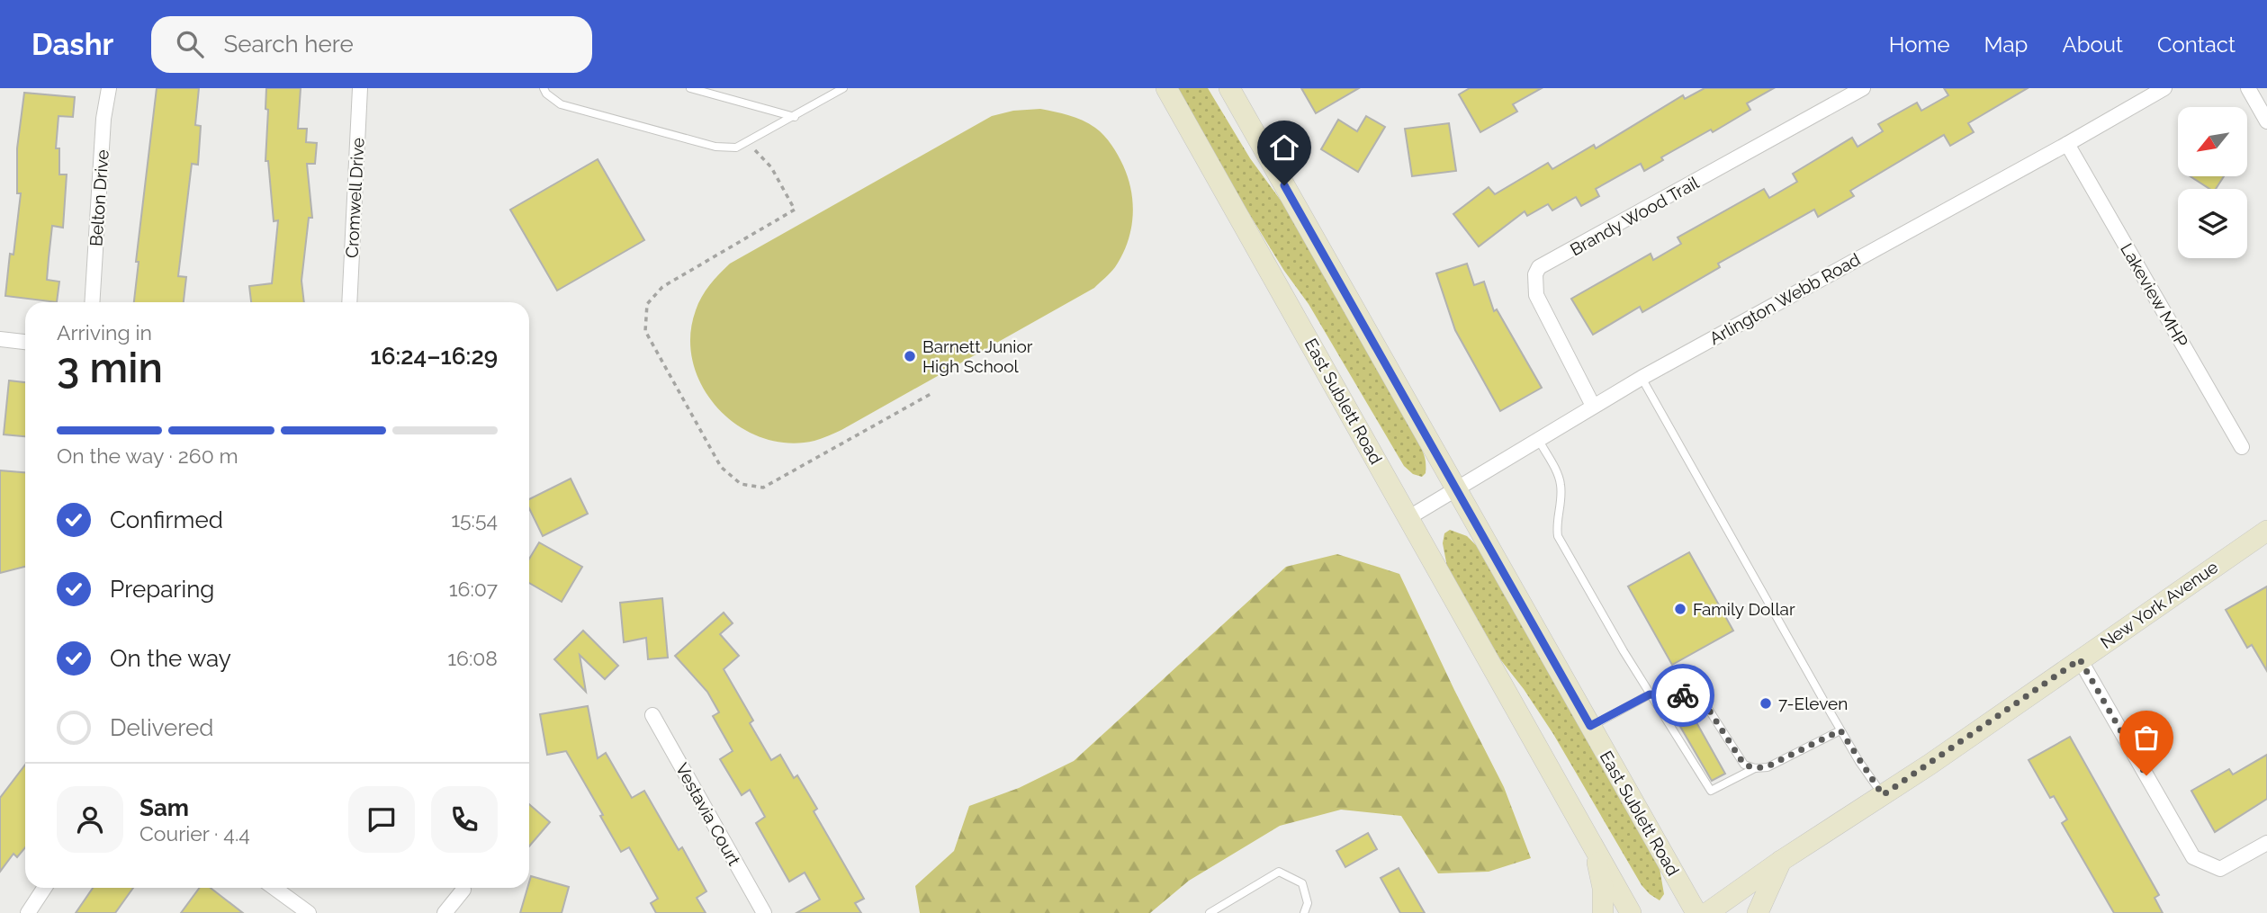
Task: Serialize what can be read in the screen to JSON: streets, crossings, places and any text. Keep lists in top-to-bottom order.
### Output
{
  "streets": {
    "main road": ["East Sublett Road", "New York Avenue"],
    "street": [
      "Belton Drive",
      "Cromwell Drive",
      "Brandy Wood Trail",
      "Lakeview MHP",
      "Arlington Webb Road",
      "Vestavia Court"
    ]
  },
  "crossings": [
    ["Brandy Wood Trail", "Arlington Webb Road"],
    ["Lakeview MHP", "Arlington Webb Road"],
    ["Arlington Webb Road", "East Sublett Road"]
  ],
  "places": ["Barnett Junior High School", "Family Dollar", "7-Eleven"],
  "north": "bottom left",
  "page": {
    "header": "Dashr",
    "search": "Search here",
    "nav": [
      "Home",
      "Map",
      "About",
      "Contact"
    ],
    "heading": ["3 min", "Arriving in", "16:24–16:29"],
    "panel": ["Sam", "Courier · 4.4"],
    "bar": "On the way · 260 m",
    "list": [
      ["Confirmed", "15:54"],
      ["Preparing", "16:07"],
      ["On the way", "16:08"],
      "Delivered"
    ]
  }
}
